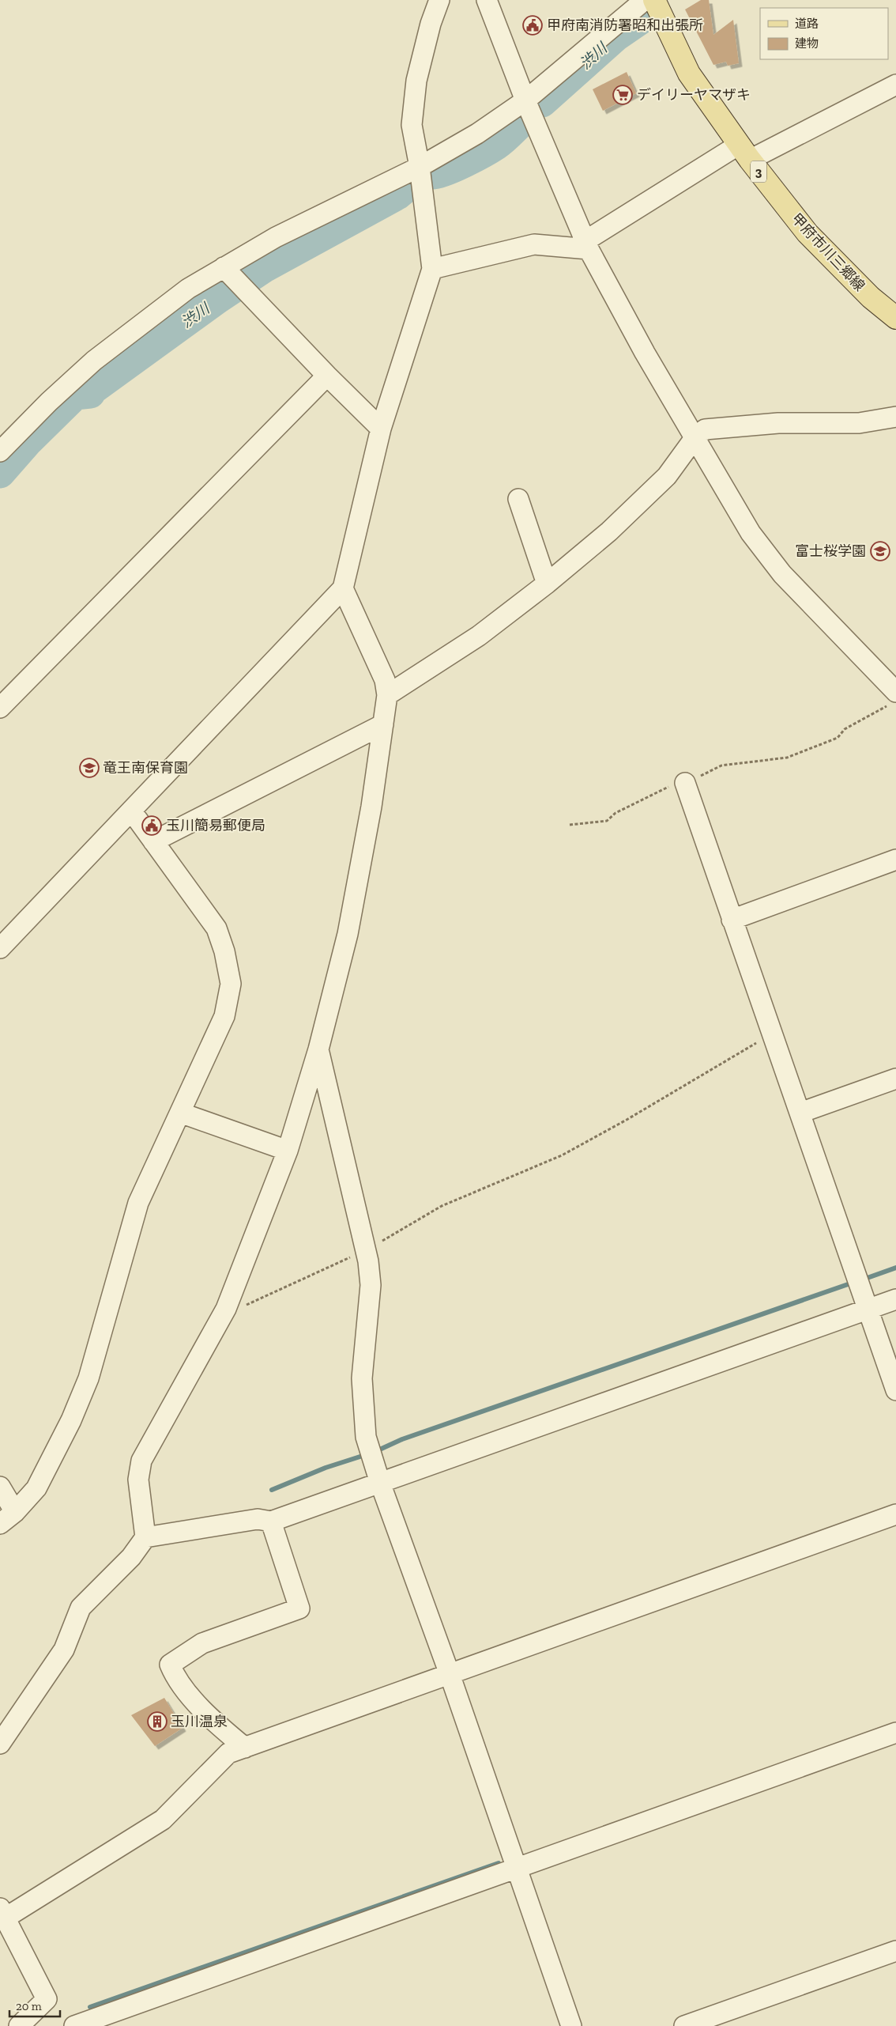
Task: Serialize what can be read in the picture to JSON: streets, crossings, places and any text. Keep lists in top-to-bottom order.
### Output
{
  "streets": {
    "main road": ["3", "甲府市川三郷線"]
  },
  "water": ["渋川"],
  "places": {
    "public building": ["甲府南消防署昭和出張所", "玉川簡易郵便局"],
    "supermarket": ["デイリーヤマザキ"],
    "school or university": ["富士桜学園", "竜王南保育園"],
    "building": ["玉川温泉"]
  },
  "legend": ["道路", "建物"],
  "scale_bar": "20 m"
}
